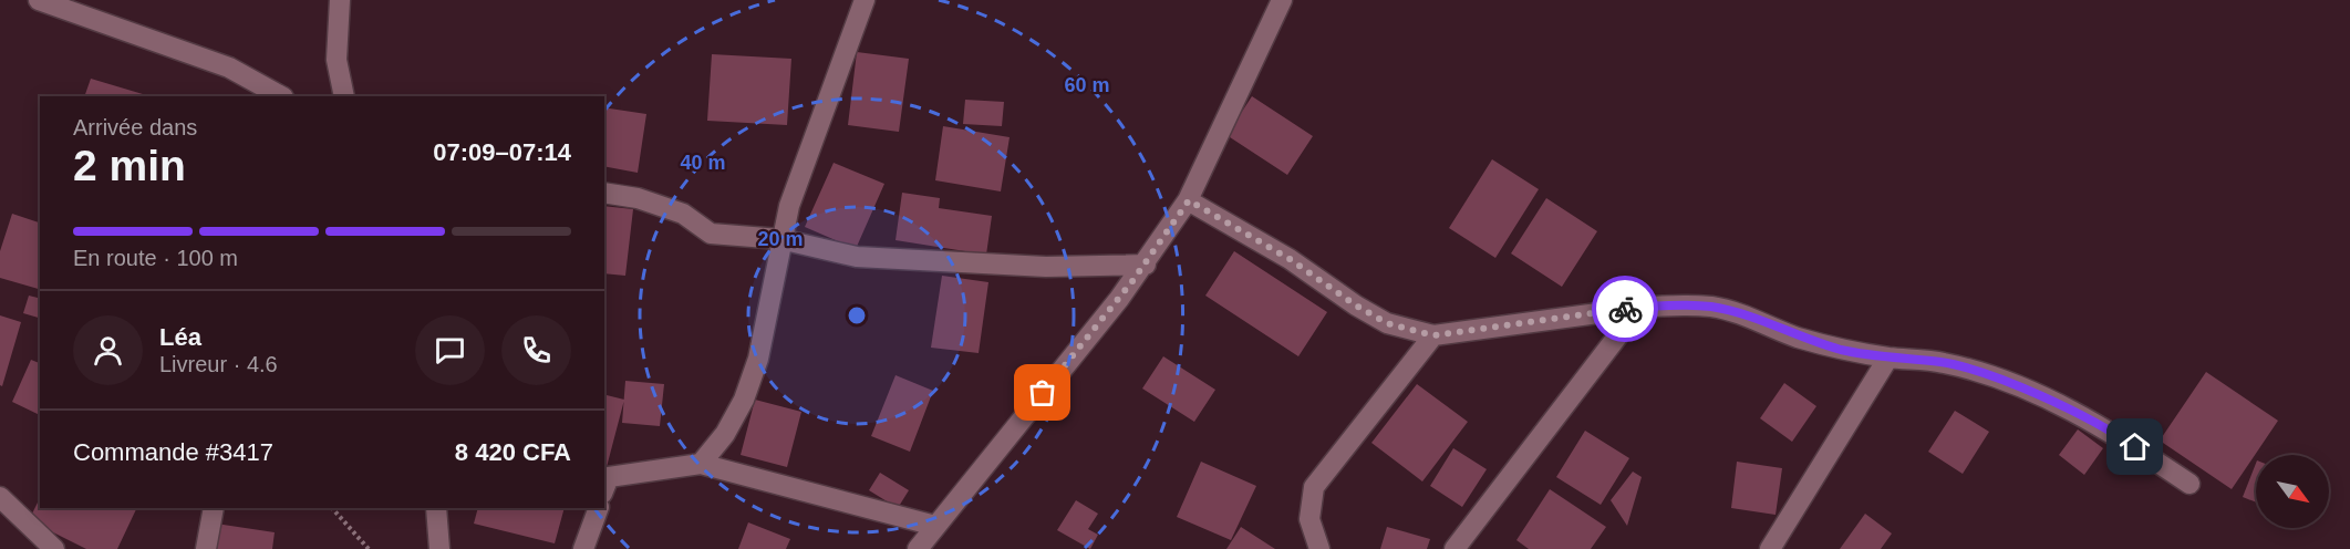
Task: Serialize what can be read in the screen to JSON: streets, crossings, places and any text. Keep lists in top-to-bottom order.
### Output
{
  "north": "bottom right",
  "page": {
    "heading": ["2 min", "Arrivée dans", "07:09–07:14"],
    "panel": [
      "Léa",
      "Livreur · 4.6",
      "Commande #3417",
      "8 420 CFA"
    ],
    "bar": "En route · 100 m"
  },
  "rings": ["60 m", "40 m", "20 m"]
}
